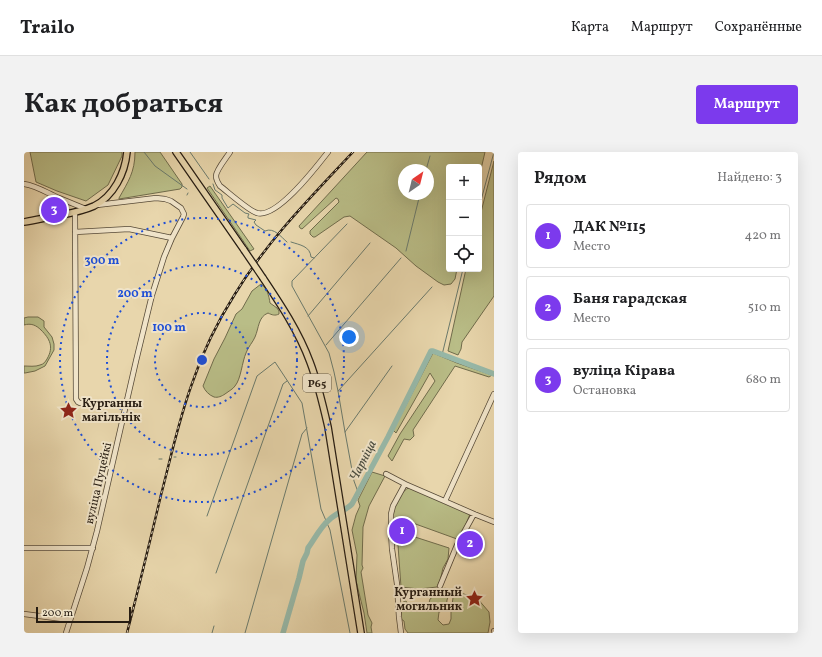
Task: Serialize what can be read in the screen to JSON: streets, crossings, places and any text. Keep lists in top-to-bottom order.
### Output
{
  "streets": {
    "main road": ["Р65"],
    "street": ["вуліца Пуцейкі"]
  },
  "water": ["Чарніца"],
  "places": {
    "place": ["Курганны магільнік", "Курганный могильник"]
  },
  "scale_bar": "200 m",
  "north": "top right",
  "page": {
    "header": "Trailo",
    "nav": ["Карта", "Маршрут", "Сохранённые"],
    "title": "Как добраться",
    "buttons": "Маршрут",
    "heading": ["Рядом", "Найдено: 3"],
    "map_buttons": ["+", "−"],
    "pins": ["3", "1", "2"],
    "list": [
      {
        "mark": "1",
        "name": "ДАК №115",
        "note": "Место",
        "value": "420 m"
      },
      {
        "mark": "2",
        "name": "Баня гарадская",
        "note": "Место",
        "value": "510 m"
      },
      {
        "mark": "3",
        "name": "вуліца Кірава",
        "note": "Остановка",
        "value": "680 m"
      }
    ],
    "scale": "200 m"
  },
  "rings": ["300 m", "200 m", "100 m"]
}
